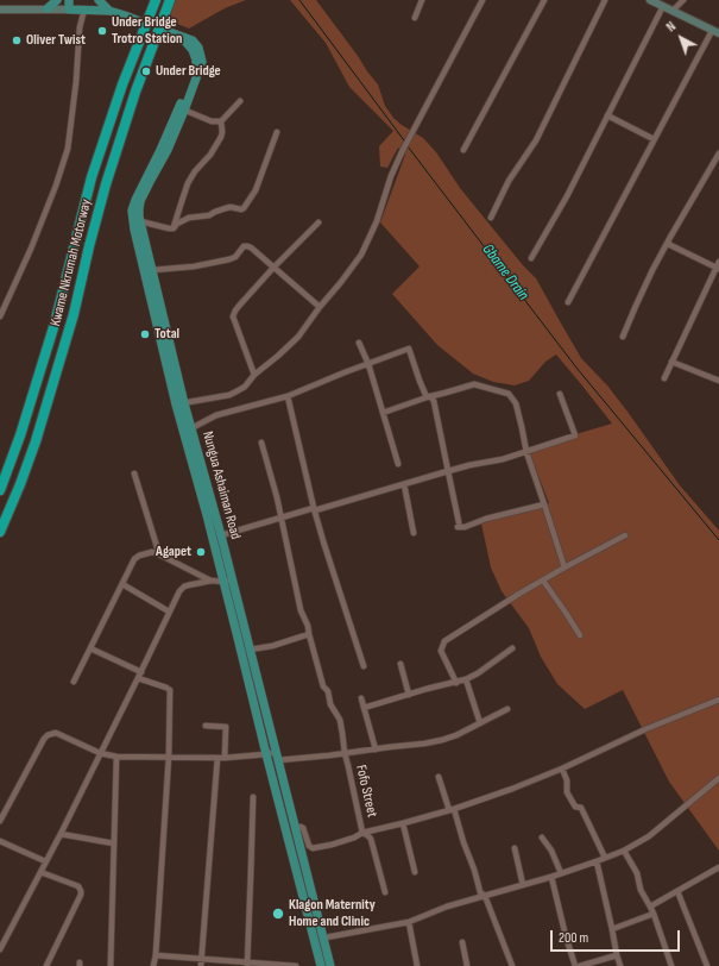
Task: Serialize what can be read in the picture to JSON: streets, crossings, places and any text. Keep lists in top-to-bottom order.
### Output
{
  "streets": {
    "highway": ["Kwame Nkrumah Motorway"],
    "main road": ["Nungua Ashaiman Road"],
    "street": ["Fofo Street"]
  },
  "water": ["Gbame Drain"],
  "places": [
    "Under Bridge Trotro Station",
    "Oliver Twist",
    "Under Bridge",
    "Total",
    "Agapet",
    "Klagon Maternity Home and Clinic"
  ],
  "scale_bar": "200 m",
  "north": "top left"
}
